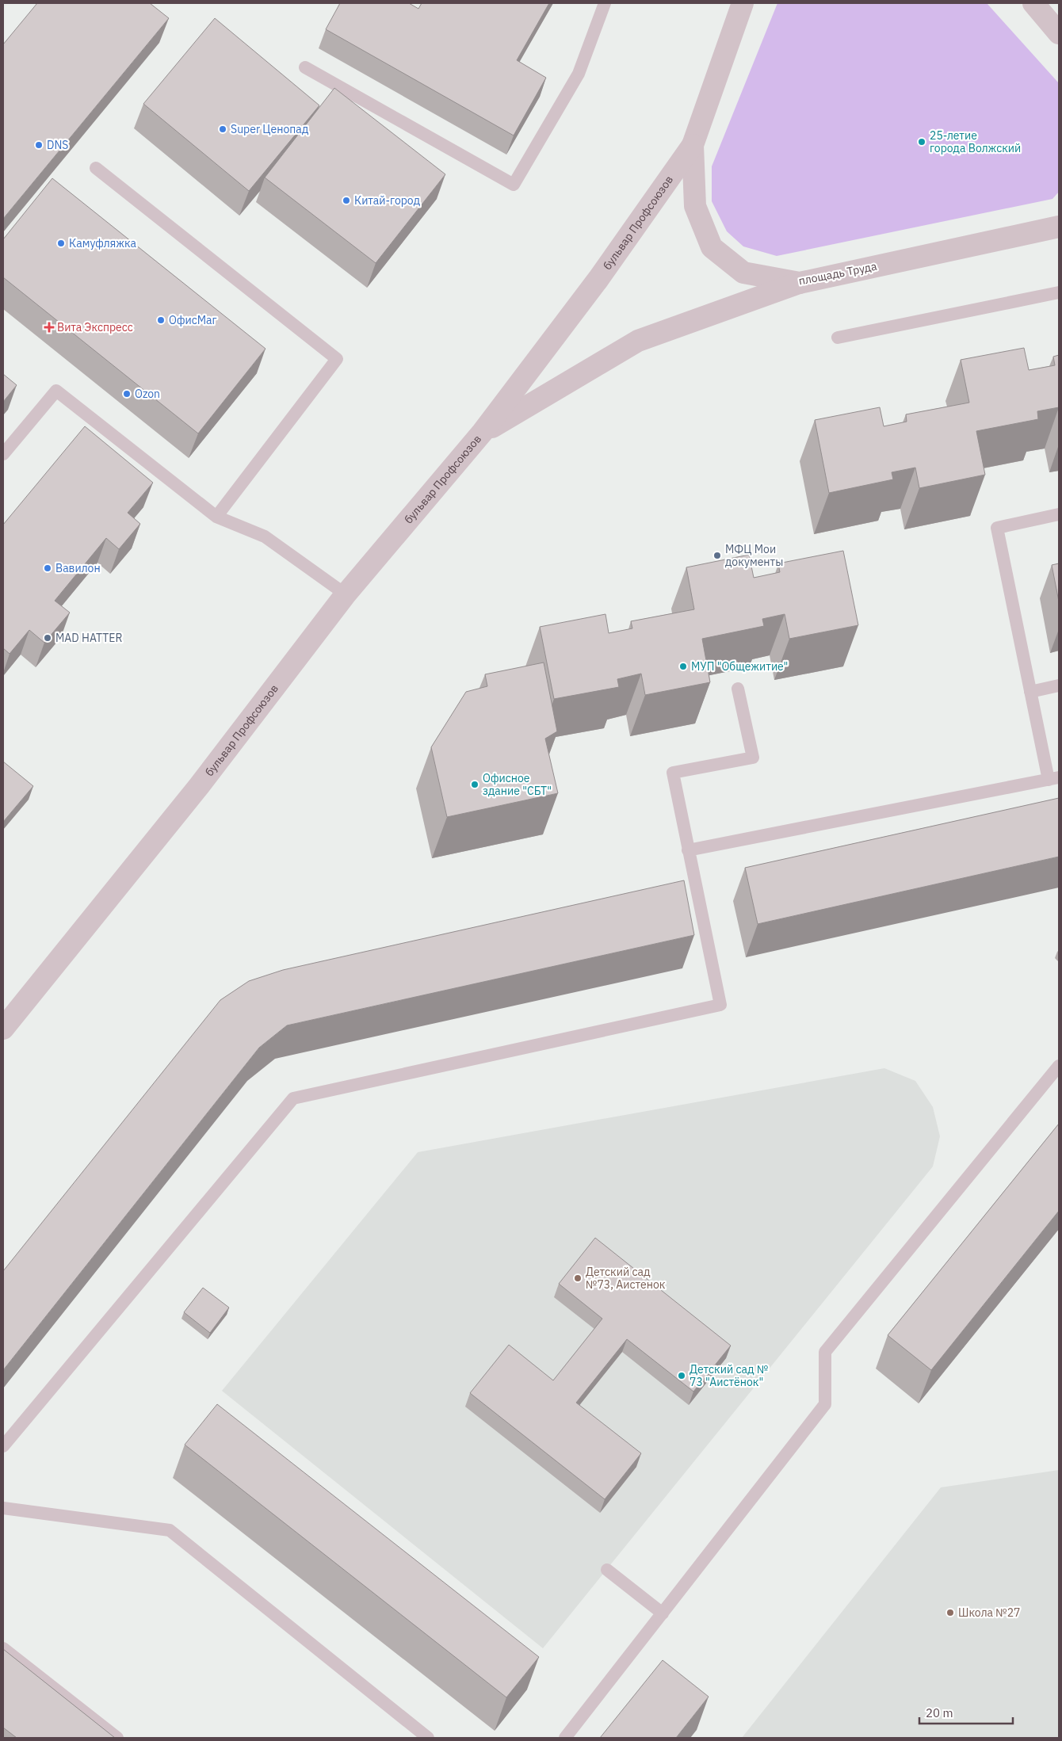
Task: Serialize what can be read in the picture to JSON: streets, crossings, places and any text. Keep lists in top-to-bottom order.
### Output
{
  "streets": {
    "street": ["бульвар Профсоюзов", "площадь Труда"]
  },
  "crossings": [
    ["бульвар Профсоюзов", "площадь Труда"]
  ],
  "places": {
    "other": [
      "Super Ценопад",
      "25-летие города Волжский",
      "DNS",
      "Китай-город",
      "Камуфляжка",
      "ОфисМаг",
      "Ozon",
      "МФЦ Мои документы",
      "Вавилон",
      "MAD HATTER",
      "МУП \"Общежитие\"",
      "Офисное здание \"СБТ\"",
      "Детский сад №73, Аистенок",
      "Детский сад № 73 \"Аистёнок\"",
      "Школа №27"
    ],
    "health": ["Вита Экспресс"]
  },
  "scale_bar": "20 m"
}
